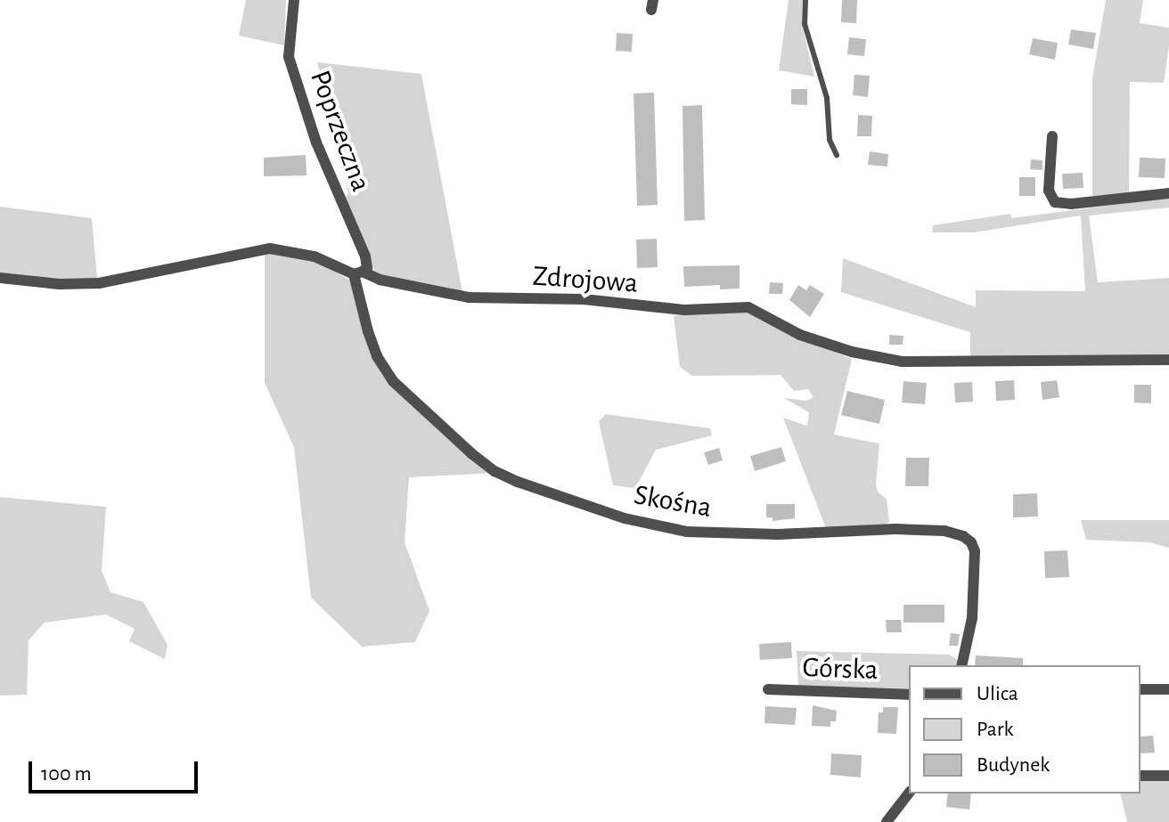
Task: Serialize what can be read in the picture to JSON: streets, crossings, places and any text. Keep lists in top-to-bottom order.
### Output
{
  "streets": {
    "street": [
      "Poprzeczna",
      "Zdrojowa",
      "Skośna",
      "Górska"
    ]
  },
  "crossings": [
    ["Poprzeczna", "Zdrojowa"],
    ["Poprzeczna", "Skośna"],
    ["Zdrojowa", "Skośna"]
  ],
  "legend": ["Ulica", "Park", "Budynek"],
  "scale_bar": "100 m"
}
